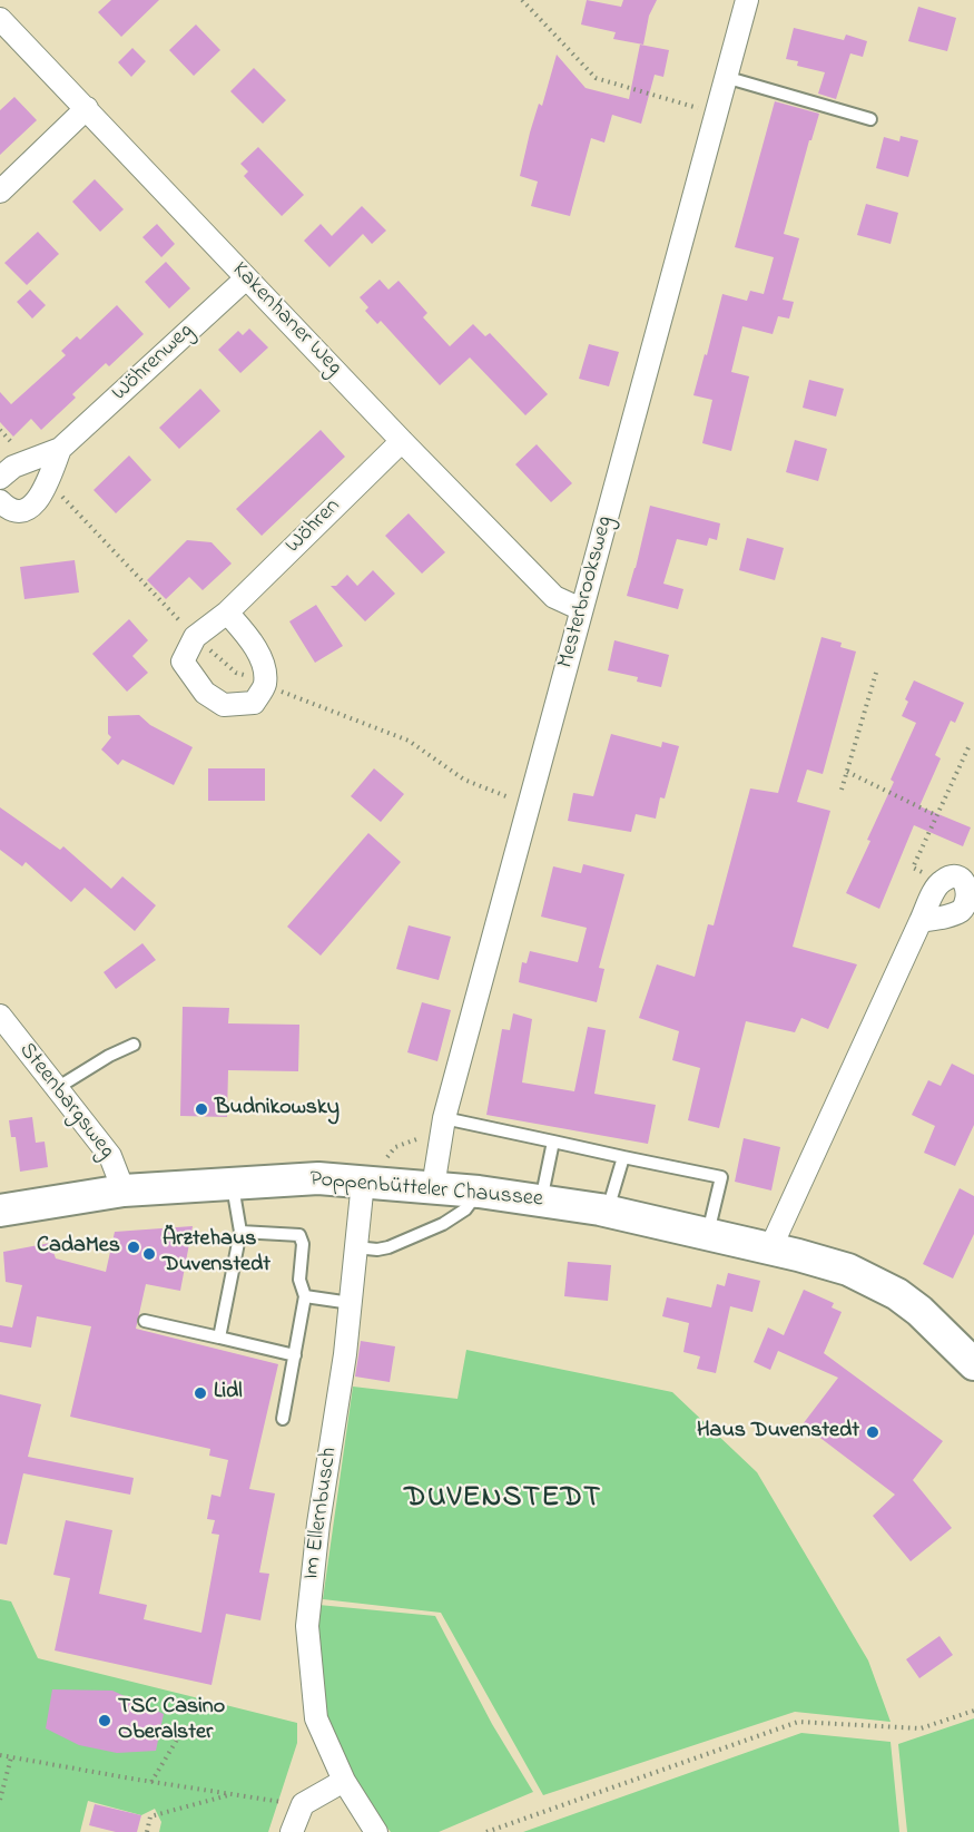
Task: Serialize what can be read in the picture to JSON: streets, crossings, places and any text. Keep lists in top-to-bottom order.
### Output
{
  "streets": {
    "main road": ["Poppenbütteler Chaussee"],
    "street": [
      "Kakenhaner Weg",
      "Wöhrenweg",
      "Wöhren",
      "Mesterbrooksweg",
      "Steenbargsweg",
      "Im Ellernbusch"
    ]
  },
  "crossings": [
    ["Kakenhaner Weg", "Wöhrenweg"],
    ["Kakenhaner Weg", "Wöhren"],
    ["Kakenhaner Weg", "Mesterbrooksweg"],
    ["Mesterbrooksweg", "Poppenbütteler Chaussee"],
    ["Steenbargsweg", "Poppenbütteler Chaussee"],
    ["Poppenbütteler Chaussee", "Im Ellernbusch"]
  ],
  "districts": ["DUVENSTEDT"],
  "places": [
    "Budnikowsky",
    "CadaMes",
    "Ärztehaus Duvenstedt",
    "Lidl",
    "Haus Duvenstedt",
    "TSC Casino Oberalster"
  ]
}
